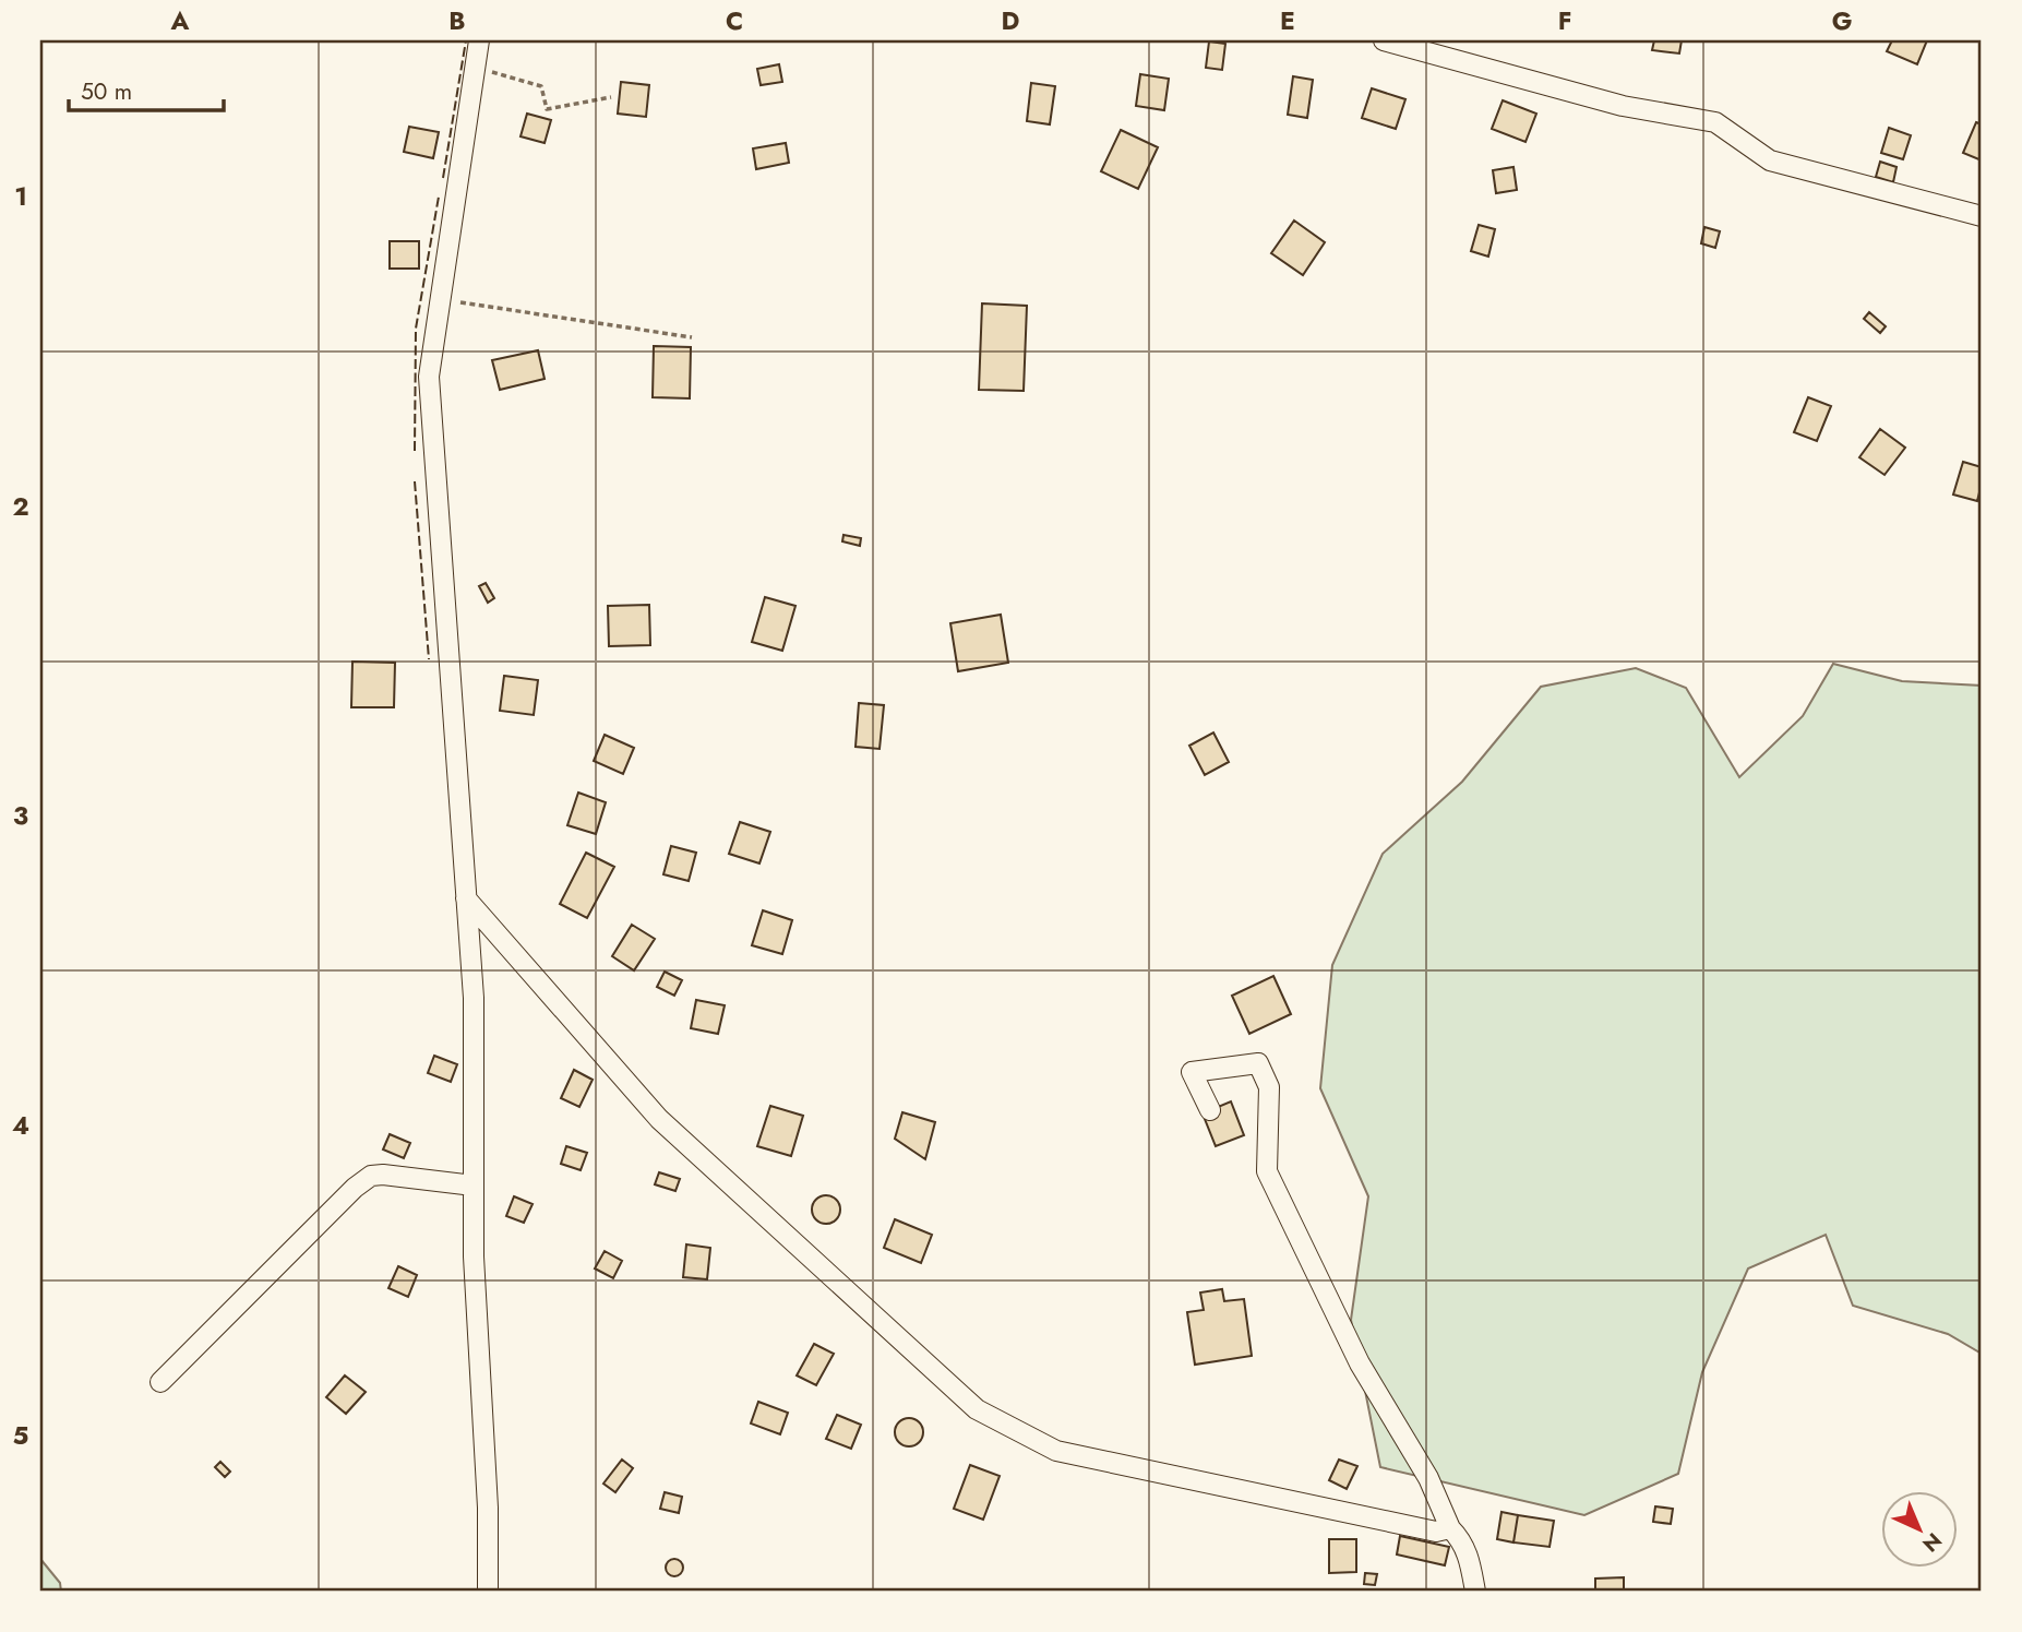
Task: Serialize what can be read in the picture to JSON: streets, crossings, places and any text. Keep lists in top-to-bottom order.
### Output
{
  "scale_bar": "50 m",
  "north": "bottom right",
  "grid": {
    "columns": [
      "A",
      "B",
      "C",
      "D",
      "E",
      "F",
      "G"
    ],
    "rows": [
      "1",
      "2",
      "3",
      "4",
      "5"
    ]
  }
}
